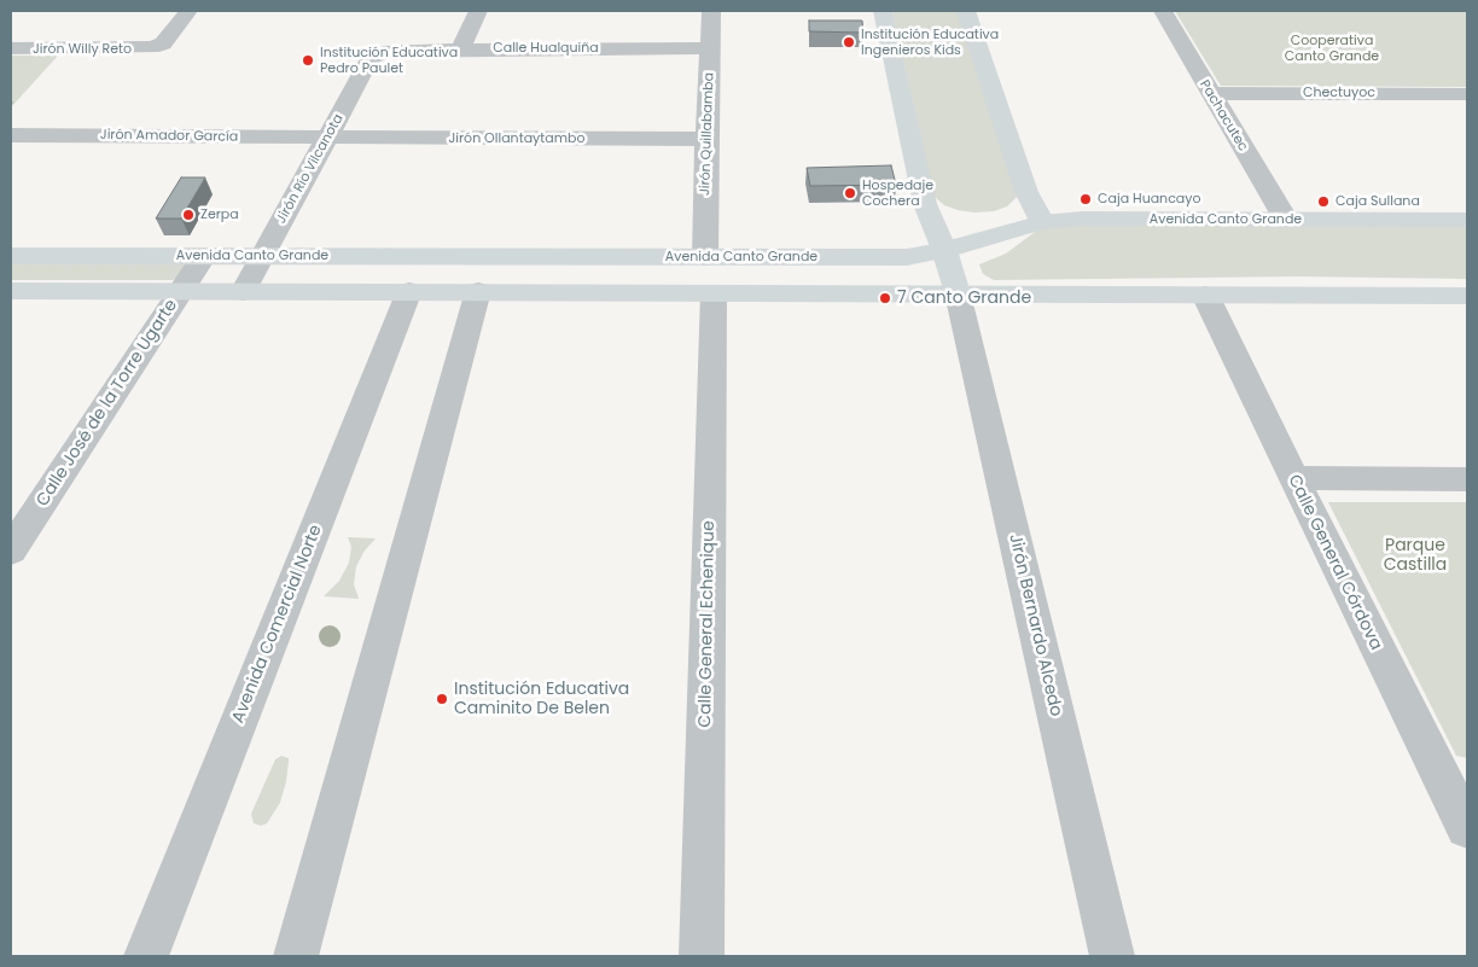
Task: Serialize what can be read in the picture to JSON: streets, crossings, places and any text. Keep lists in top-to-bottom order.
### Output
{
  "streets": {
    "main road": ["Avenida Canto Grande"],
    "street": [
      "Calle Hualquiña",
      "Jirón Willy Reto",
      "Chectuyoc",
      "Pachacutec",
      "Jirón Quillabamba",
      "Jirón Amador García",
      "Jirón Ollantaytambo",
      "Jirón Río Vilcanota",
      "Calle José de la Torre Ugarte",
      "Calle General Córdova",
      "Avenida Comercial Norte",
      "Calle General Echenique",
      "Jirón Bernardo Alcedo"
    ]
  },
  "crossings": [
    ["Calle Hualquiña", "Jirón Quillabamba"],
    ["Calle Hualquiña", "Jirón Río Vilcanota"],
    ["Chectuyoc", "Pachacutec"],
    ["Pachacutec", "Avenida Canto Grande"],
    ["Jirón Quillabamba", "Jirón Ollantaytambo"],
    ["Jirón Quillabamba", "Avenida Canto Grande"],
    ["Jirón Amador García", "Jirón Ollantaytambo"],
    ["Jirón Amador García", "Jirón Río Vilcanota"],
    ["Jirón Ollantaytambo", "Jirón Río Vilcanota"],
    ["Jirón Río Vilcanota", "Avenida Canto Grande"],
    ["Avenida Canto Grande", "Calle José de la Torre Ugarte"]
  ],
  "parks": ["Cooperativa Canto Grande", "Parque Castilla"],
  "places": [
    "Institución Educativa Ingenieros Kids",
    "Institución Educativa Pedro Paulet",
    "Hospedaje Cochera",
    "Caja Huancayo",
    "Caja Sullana",
    "Zerpa",
    "7 Canto Grande",
    "Institución Educativa Caminito De Belen"
  ]
}
